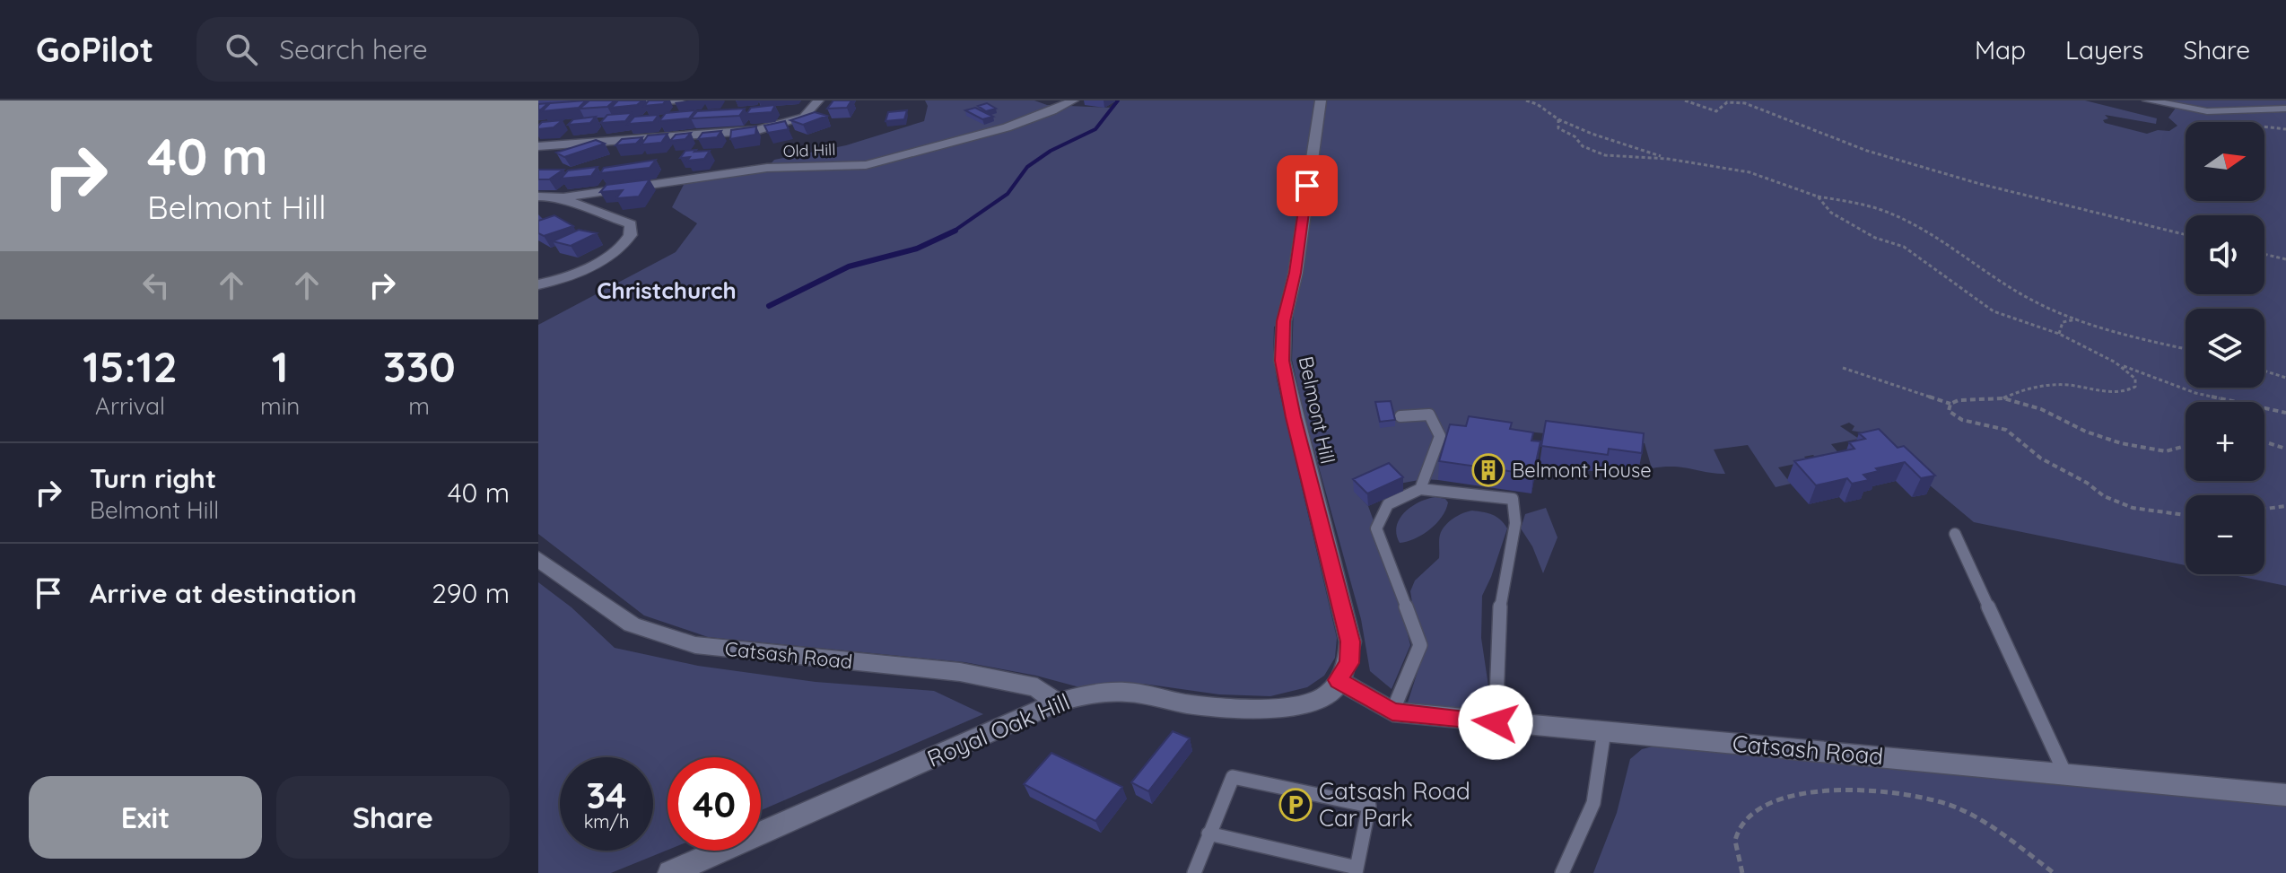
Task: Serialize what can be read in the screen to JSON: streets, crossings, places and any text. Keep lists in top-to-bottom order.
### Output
{
  "streets": {
    "street": [
      "Old Hill",
      "Belmont Hill",
      "Catsash Road",
      "Royal Oak Hill"
    ]
  },
  "crossings": [
    ["Belmont Hill", "Catsash Road"],
    ["Belmont Hill", "Royal Oak Hill"],
    ["Catsash Road", "Royal Oak Hill"]
  ],
  "districts": ["Christchurch"],
  "places": {
    "building": ["Belmont House"],
    "parking": ["Catsash Road Car Park"]
  },
  "north": "right",
  "page": {
    "header": "GoPilot",
    "search": "Search here",
    "nav": ["Map", "Layers", "Share"],
    "turn": ["40 m", "Belmont Hill"],
    "map_buttons": ["+", "−"],
    "eta": [
      "15:12",
      "Arrival",
      "1",
      "min",
      "330",
      "m"
    ],
    "list": [
      {
        "name": "Turn right",
        "note": "Belmont Hill",
        "value": "40 m"
      },
      {
        "name": "Arrive at destination",
        "value": "290 m"
      }
    ],
    "speed": "34 km/h",
    "limit": "40",
    "buttons": ["Exit", "Share"]
  }
}
